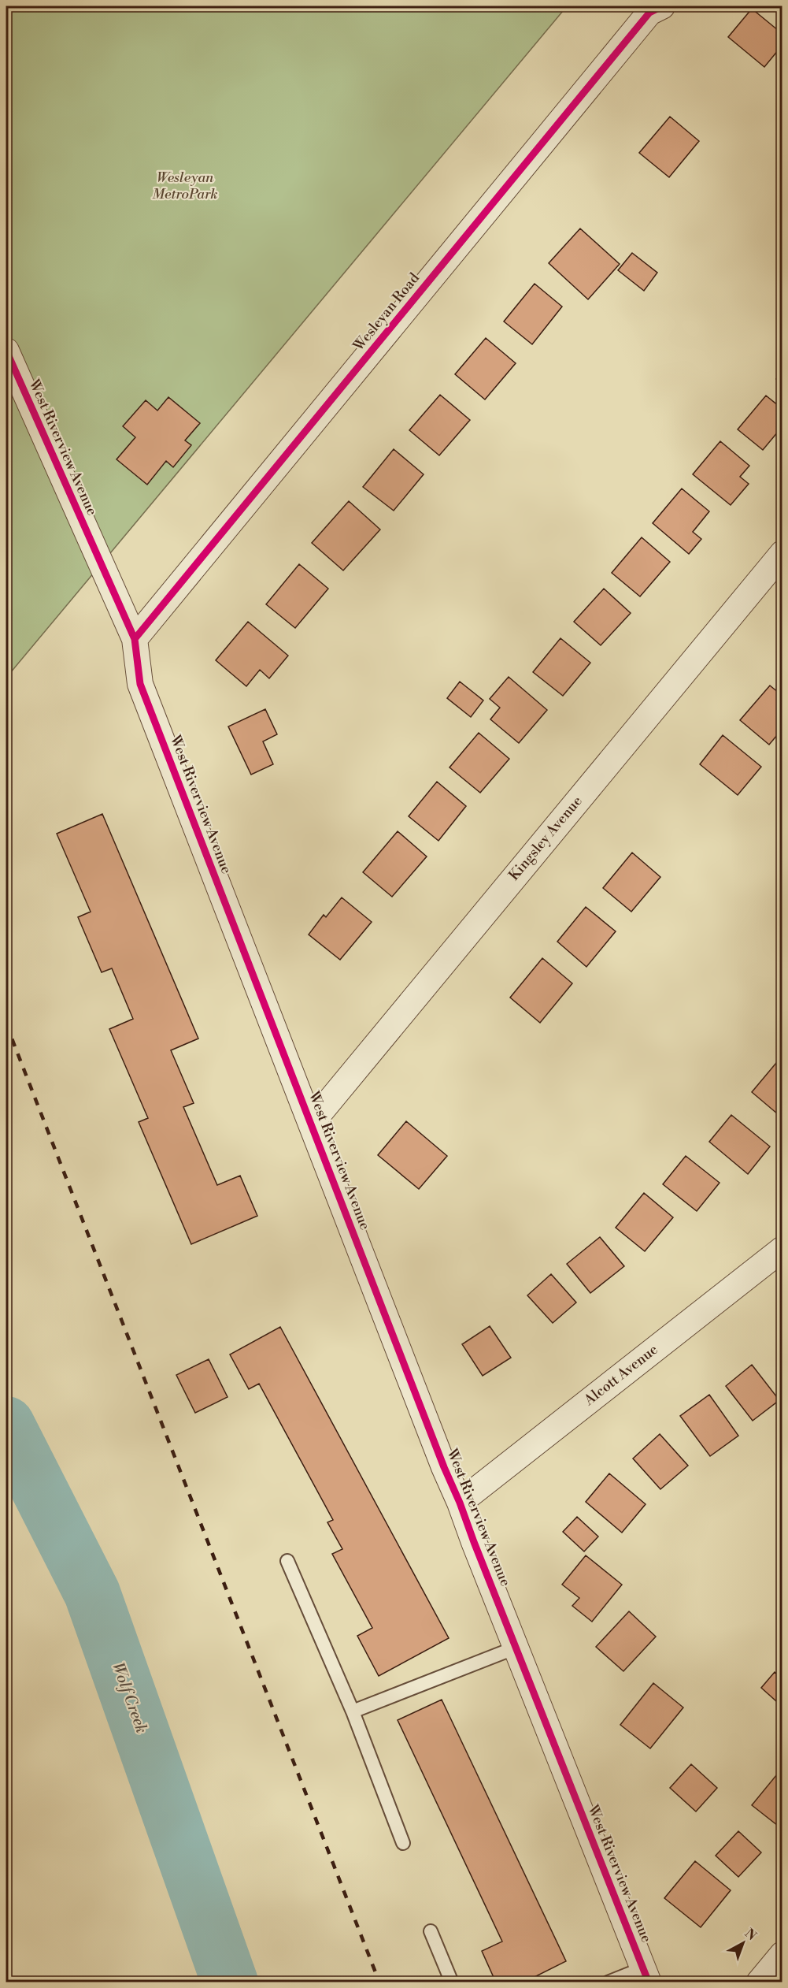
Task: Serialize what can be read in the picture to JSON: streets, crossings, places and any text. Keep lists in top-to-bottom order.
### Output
{
  "streets": {
    "street": [
      "Wesleyan Road",
      "West Riverview Avenue",
      "Kingsley Avenue",
      "Alcott Avenue"
    ]
  },
  "crossings": [
    ["Wesleyan Road", "West Riverview Avenue"],
    ["West Riverview Avenue", "Kingsley Avenue"],
    ["West Riverview Avenue", "Alcott Avenue"]
  ],
  "water": ["Wolf Creek"],
  "parks": ["Wesleyan MetroPark"],
  "north": "top right"
}
